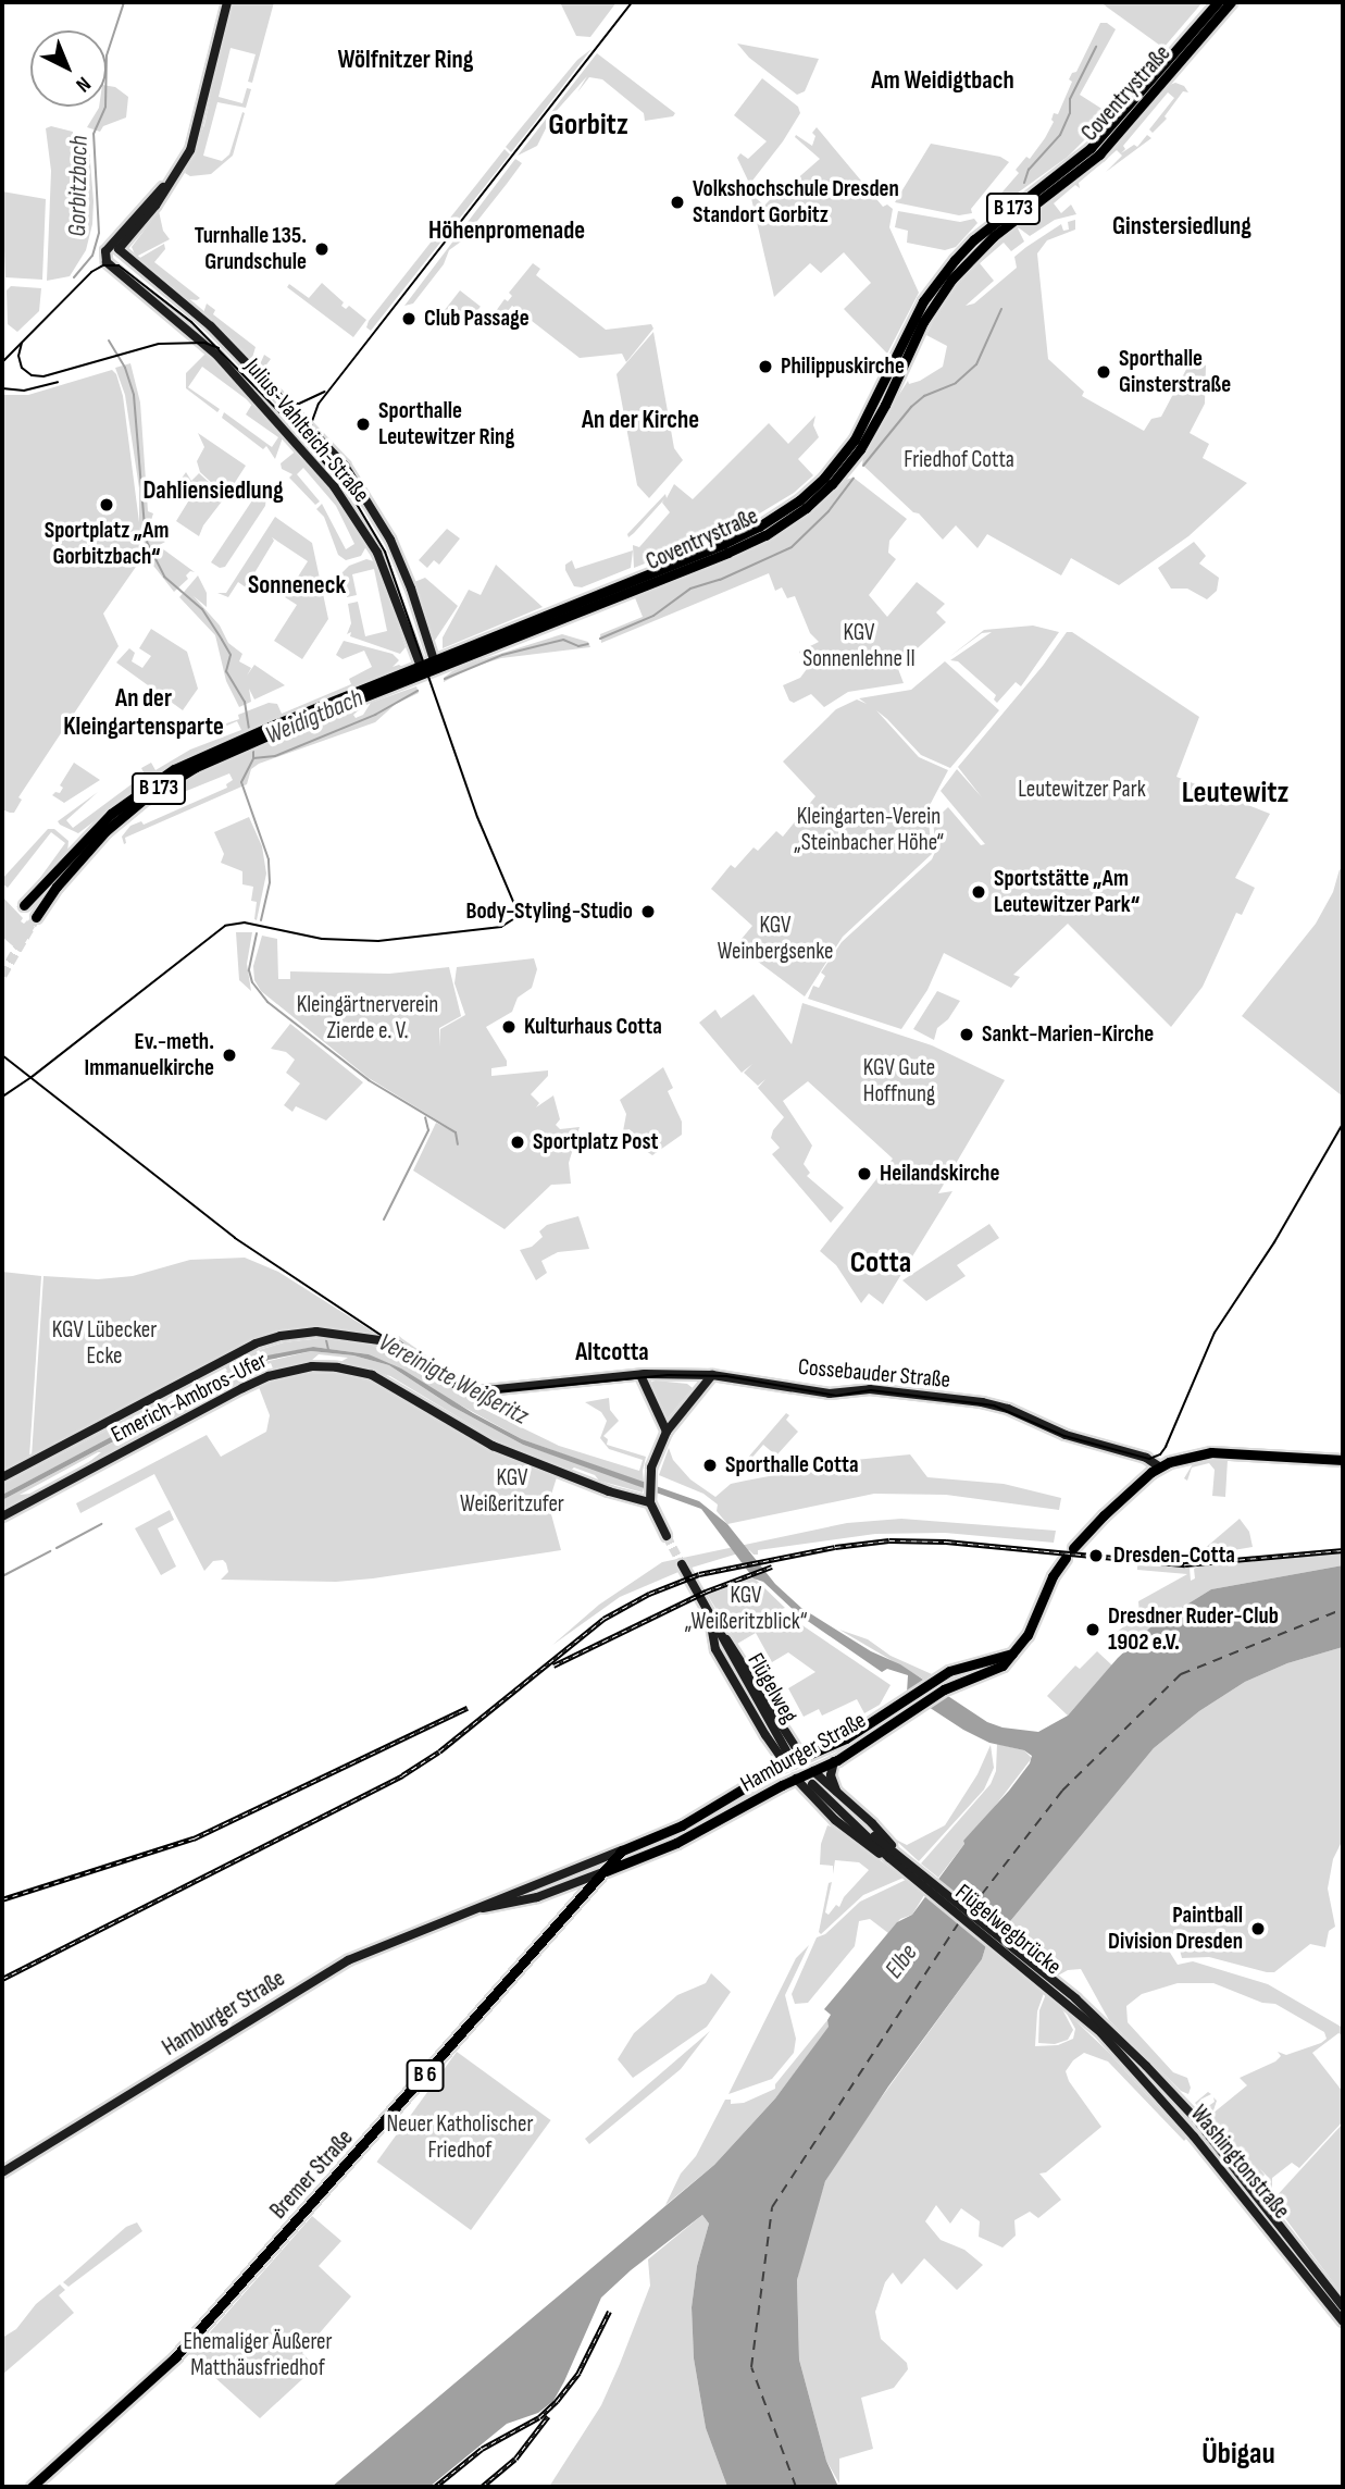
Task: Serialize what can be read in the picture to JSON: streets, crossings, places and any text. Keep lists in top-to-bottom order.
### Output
{
  "streets": {
    "main road": [
      "Coventrystraße",
      "B 173",
      "Julius-Vahlteich-Straße",
      "Cossebauder Straße",
      "Emerich-Ambros-Ufer",
      "Flügelweg",
      "Hamburger Straße",
      "Flügelwegbrücke",
      "B 6",
      "Washingtonstraße",
      "Bremer Straße"
    ]
  },
  "crossings": [
    ["Coventrystraße", "Julius-Vahlteich-Straße"],
    ["Hamburger Straße", "Bremer Straße"],
    ["Flügelwegbrücke", "Washingtonstraße"]
  ],
  "districts": [
    "Wölfnitzer Ring",
    "Am Weidigtbach",
    "Gorbitz",
    "Ginstersiedlung",
    "Höhenpromenade",
    "An der Kirche",
    "Dahliensiedlung",
    "Sonneneck",
    "An der Kleingartensparte",
    "Leutewitz",
    "Cotta",
    "Altcotta",
    "Übigau"
  ],
  "water": [
    "Gorbitzbach",
    "Weidigtbach",
    "Vereinigte Weißeritz",
    "Elbe"
  ],
  "parks": [
    "Friedhof Cotta",
    "KGV Sonnenlehne II",
    "Leutewitzer Park",
    "Kleingarten-Verein „Steinbacher Höhe“",
    "KGV Weinbergsenke",
    "Kleingärtnerverein Zierde e. V.",
    "KGV Gute Hoffnung",
    "KGV Lübecker Ecke",
    "KGV Weißeritzufer",
    "KGV „Weißeritzblick“",
    "Neuer Katholischer Friedhof",
    "Ehemaliger Äußerer Matthäusfriedhof"
  ],
  "places": [
    "Volkshochschule Dresden Standort Gorbitz",
    "Turnhalle 135. Grundschule",
    "Club Passage",
    "Philippuskirche",
    "Sporthalle Ginsterstraße",
    "Sporthalle Leutewitzer Ring",
    "Sportplatz „Am Gorbitzbach“",
    "Sportstätte „Am Leutewitzer Park“",
    "Body-Styling-Studio",
    "Kulturhaus Cotta",
    "Sankt-Marien-Kirche",
    "Ev.-meth. Immanuelkirche",
    "Sportplatz Post",
    "Heilandskirche",
    "Sporthalle Cotta",
    "Dresden-Cotta",
    "Dresdner Ruder-Club 1902 e.V.",
    "Paintball Division Dresden"
  ],
  "north": "bottom right"
}
